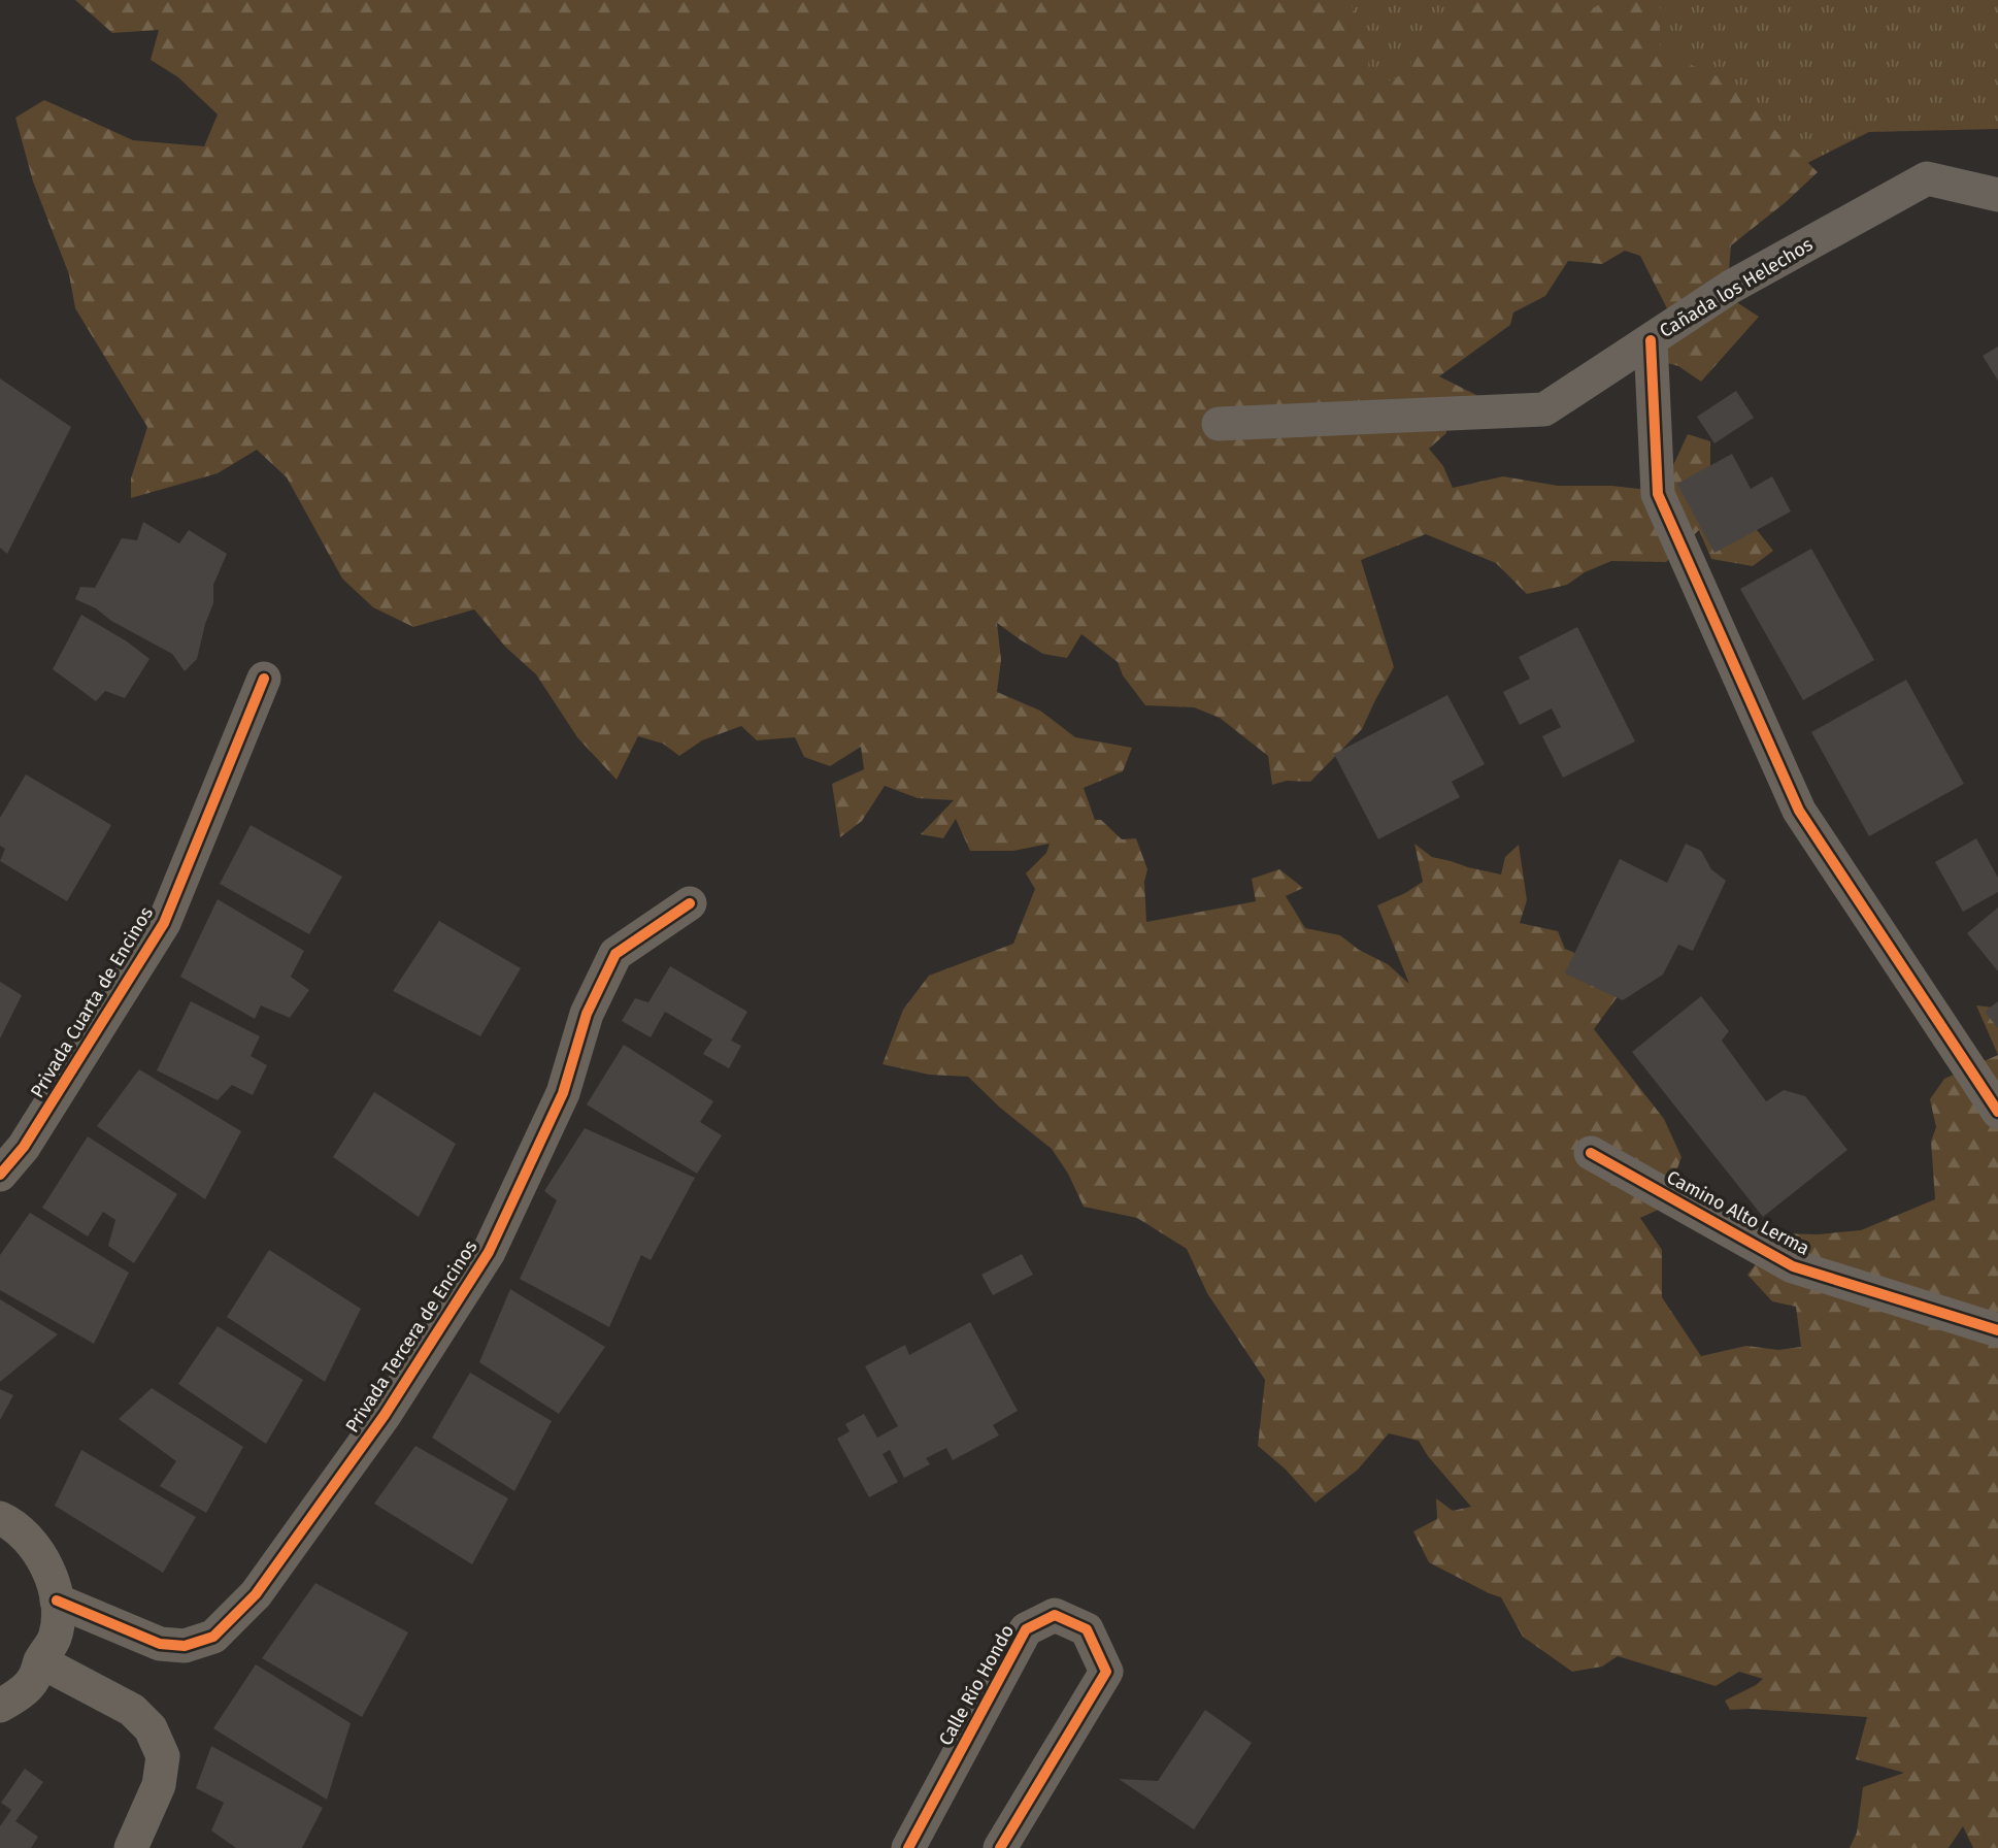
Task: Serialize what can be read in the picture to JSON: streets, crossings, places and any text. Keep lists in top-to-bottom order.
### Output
{
  "streets": {
    "street": [
      "Cañada los Helechos",
      "Privada Cuarta de Encinos",
      "Camino Alto Lerma",
      "Privada Tercera de Encinos",
      "Calle Río Hondo"
    ]
  }
}
